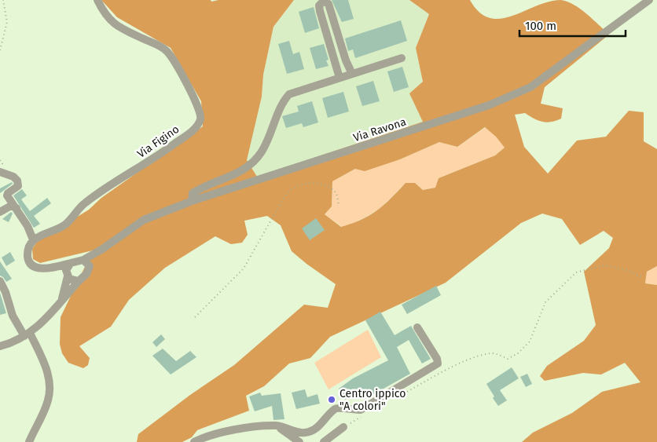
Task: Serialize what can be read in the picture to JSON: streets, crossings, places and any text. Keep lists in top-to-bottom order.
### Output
{
  "streets": {
    "street": ["Via Ravona", "Via Figino"]
  },
  "places": ["Centro ippico \"A colori\""],
  "scale_bar": "100 m"
}
